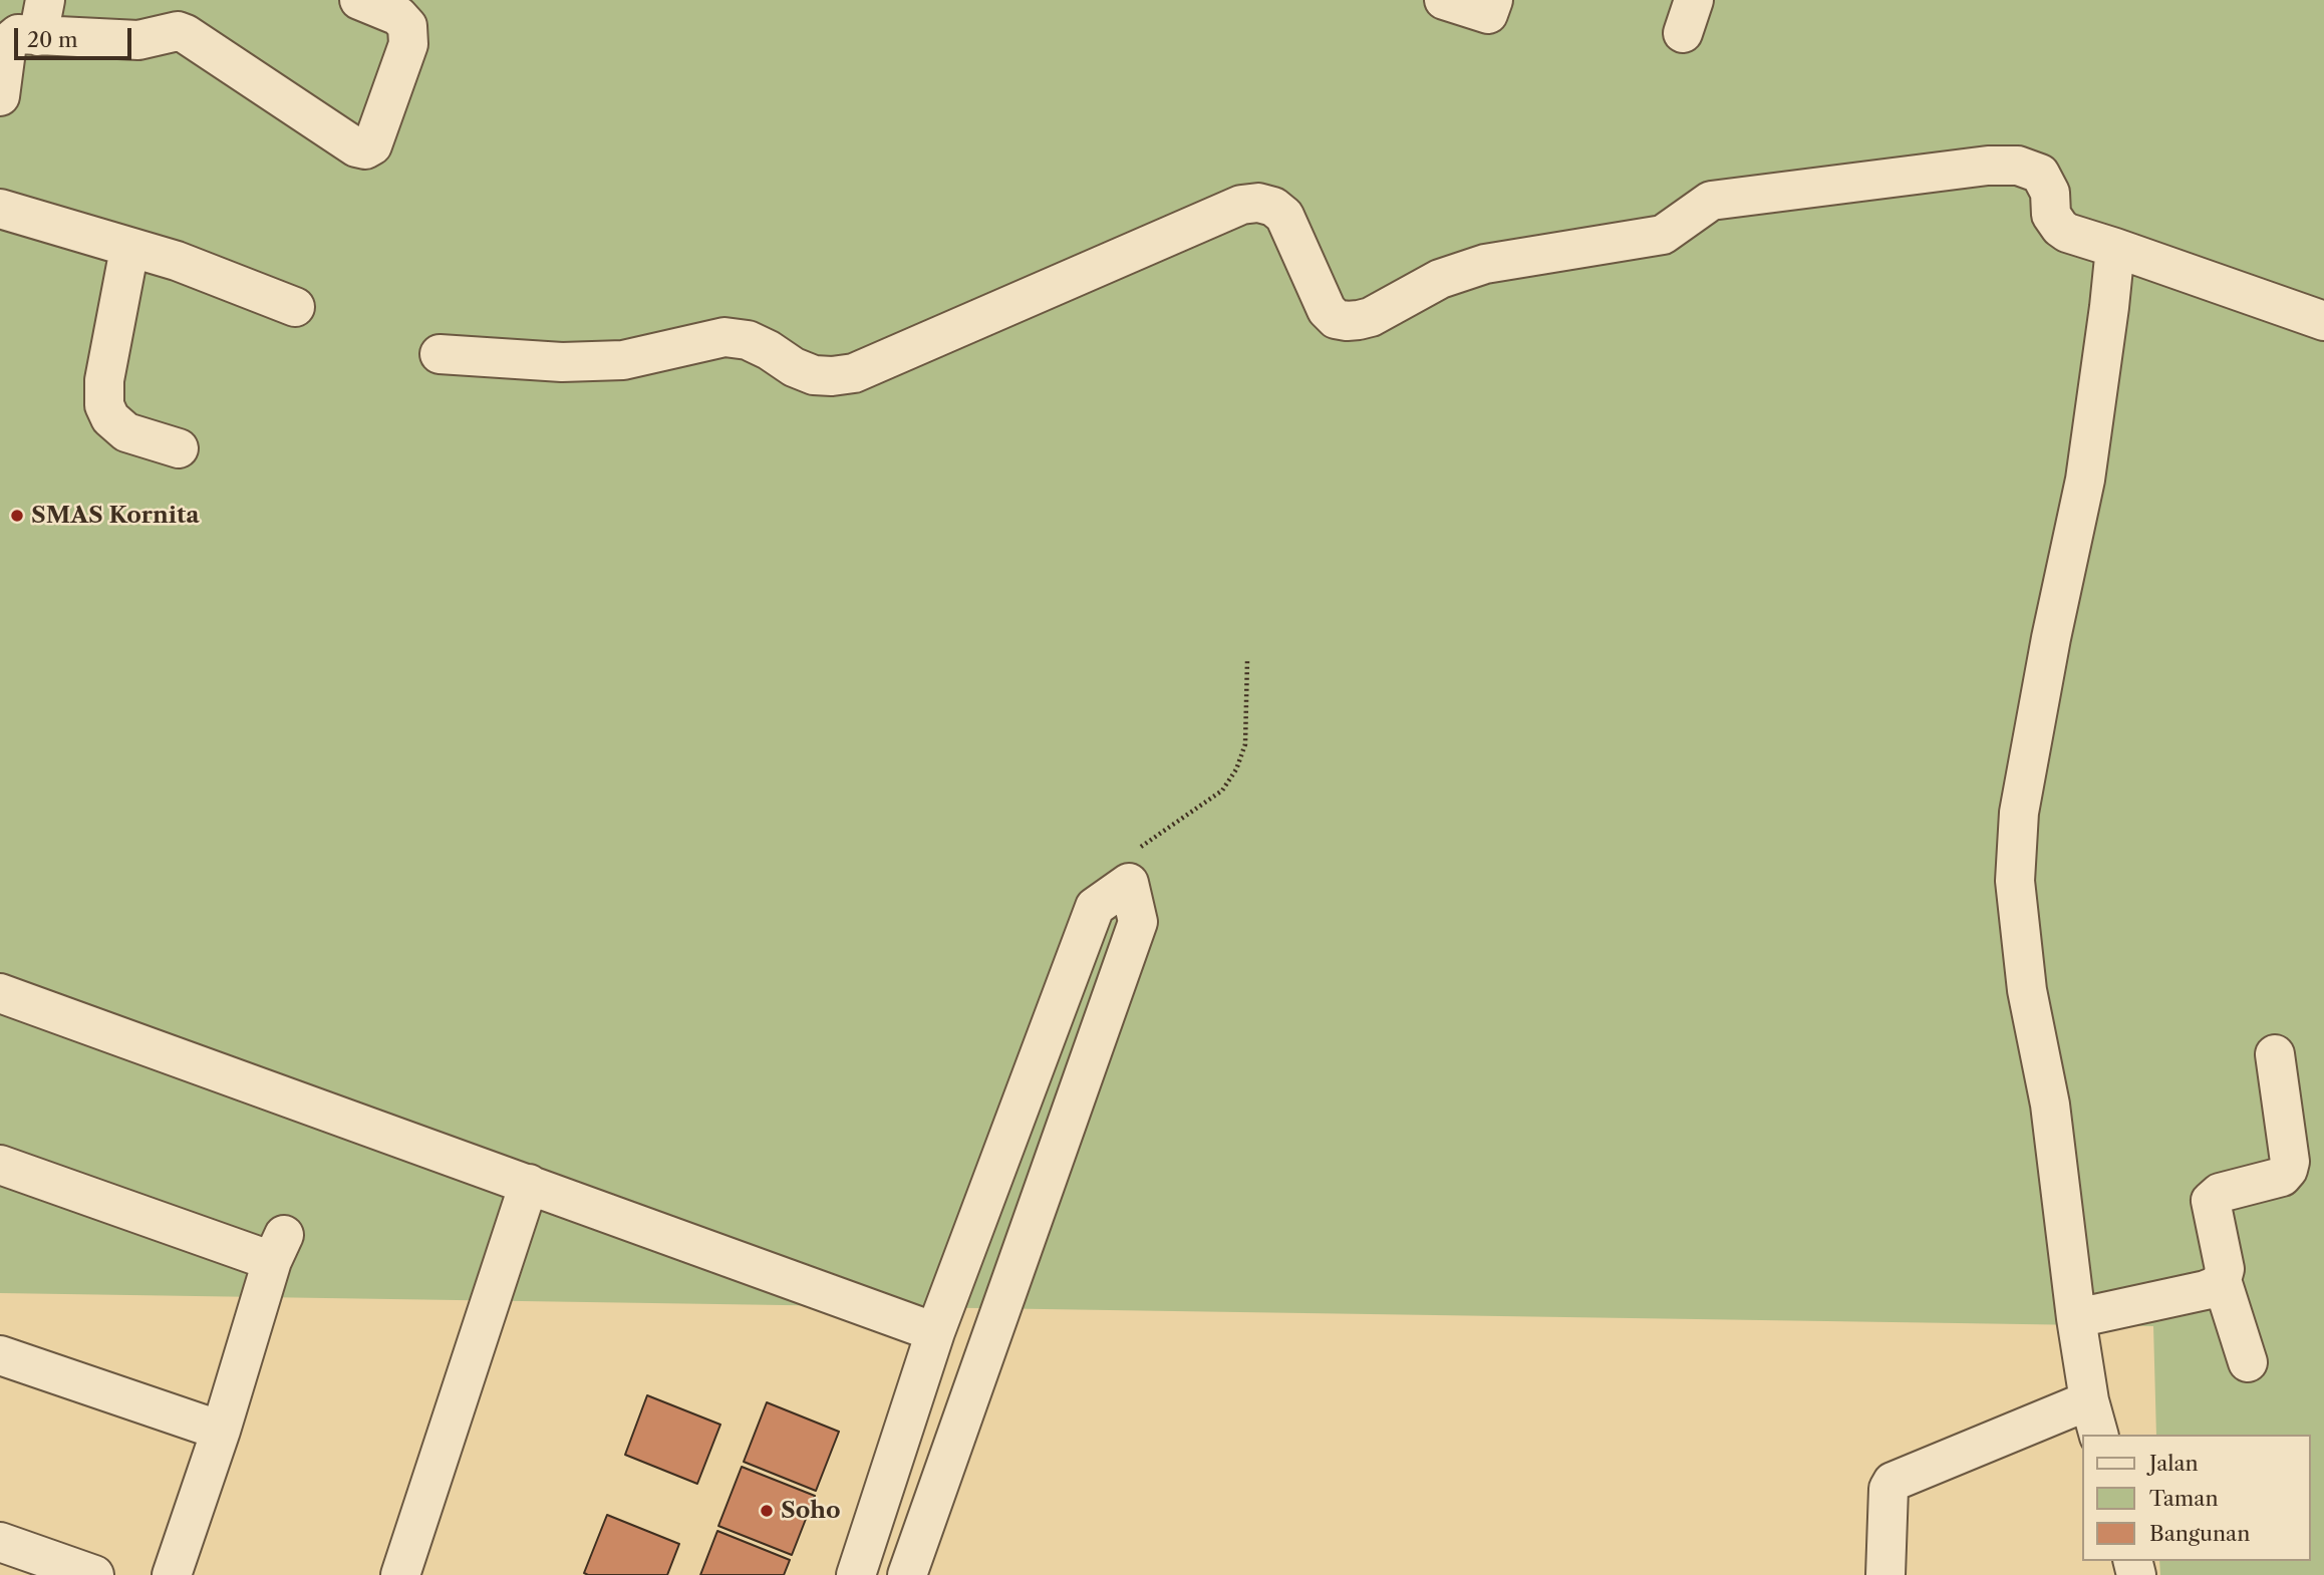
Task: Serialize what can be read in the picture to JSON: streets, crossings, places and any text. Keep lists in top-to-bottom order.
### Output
{
  "places": ["SMAS Kornita", "Soho"],
  "legend": ["Jalan", "Taman", "Bangunan"],
  "scale_bar": "20 m"
}
